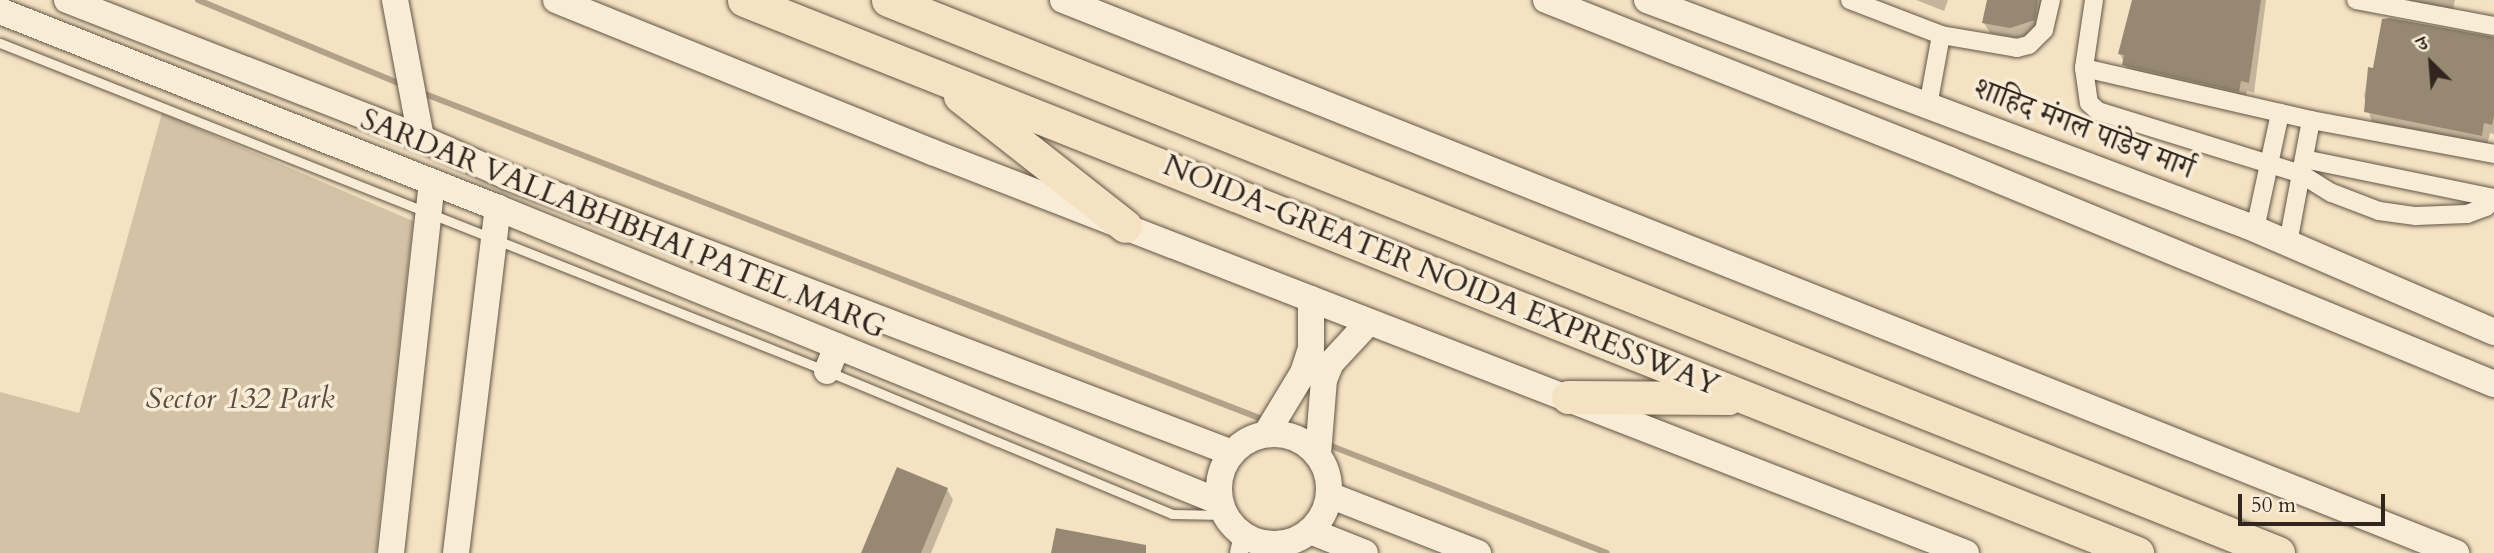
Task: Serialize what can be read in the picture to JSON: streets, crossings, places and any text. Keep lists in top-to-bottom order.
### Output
{
  "streets": {
    "highway": ["NOIDA-GREATER NOIDA EXPRESSWAY"],
    "street": ["शाहिद मंगल पांडेय मार्ग", "SARDAR VALLABHBHAI PATEL MARG"]
  },
  "parks": ["Sector 132 Park"],
  "scale_bar": "50 m",
  "north": "top left"
}
